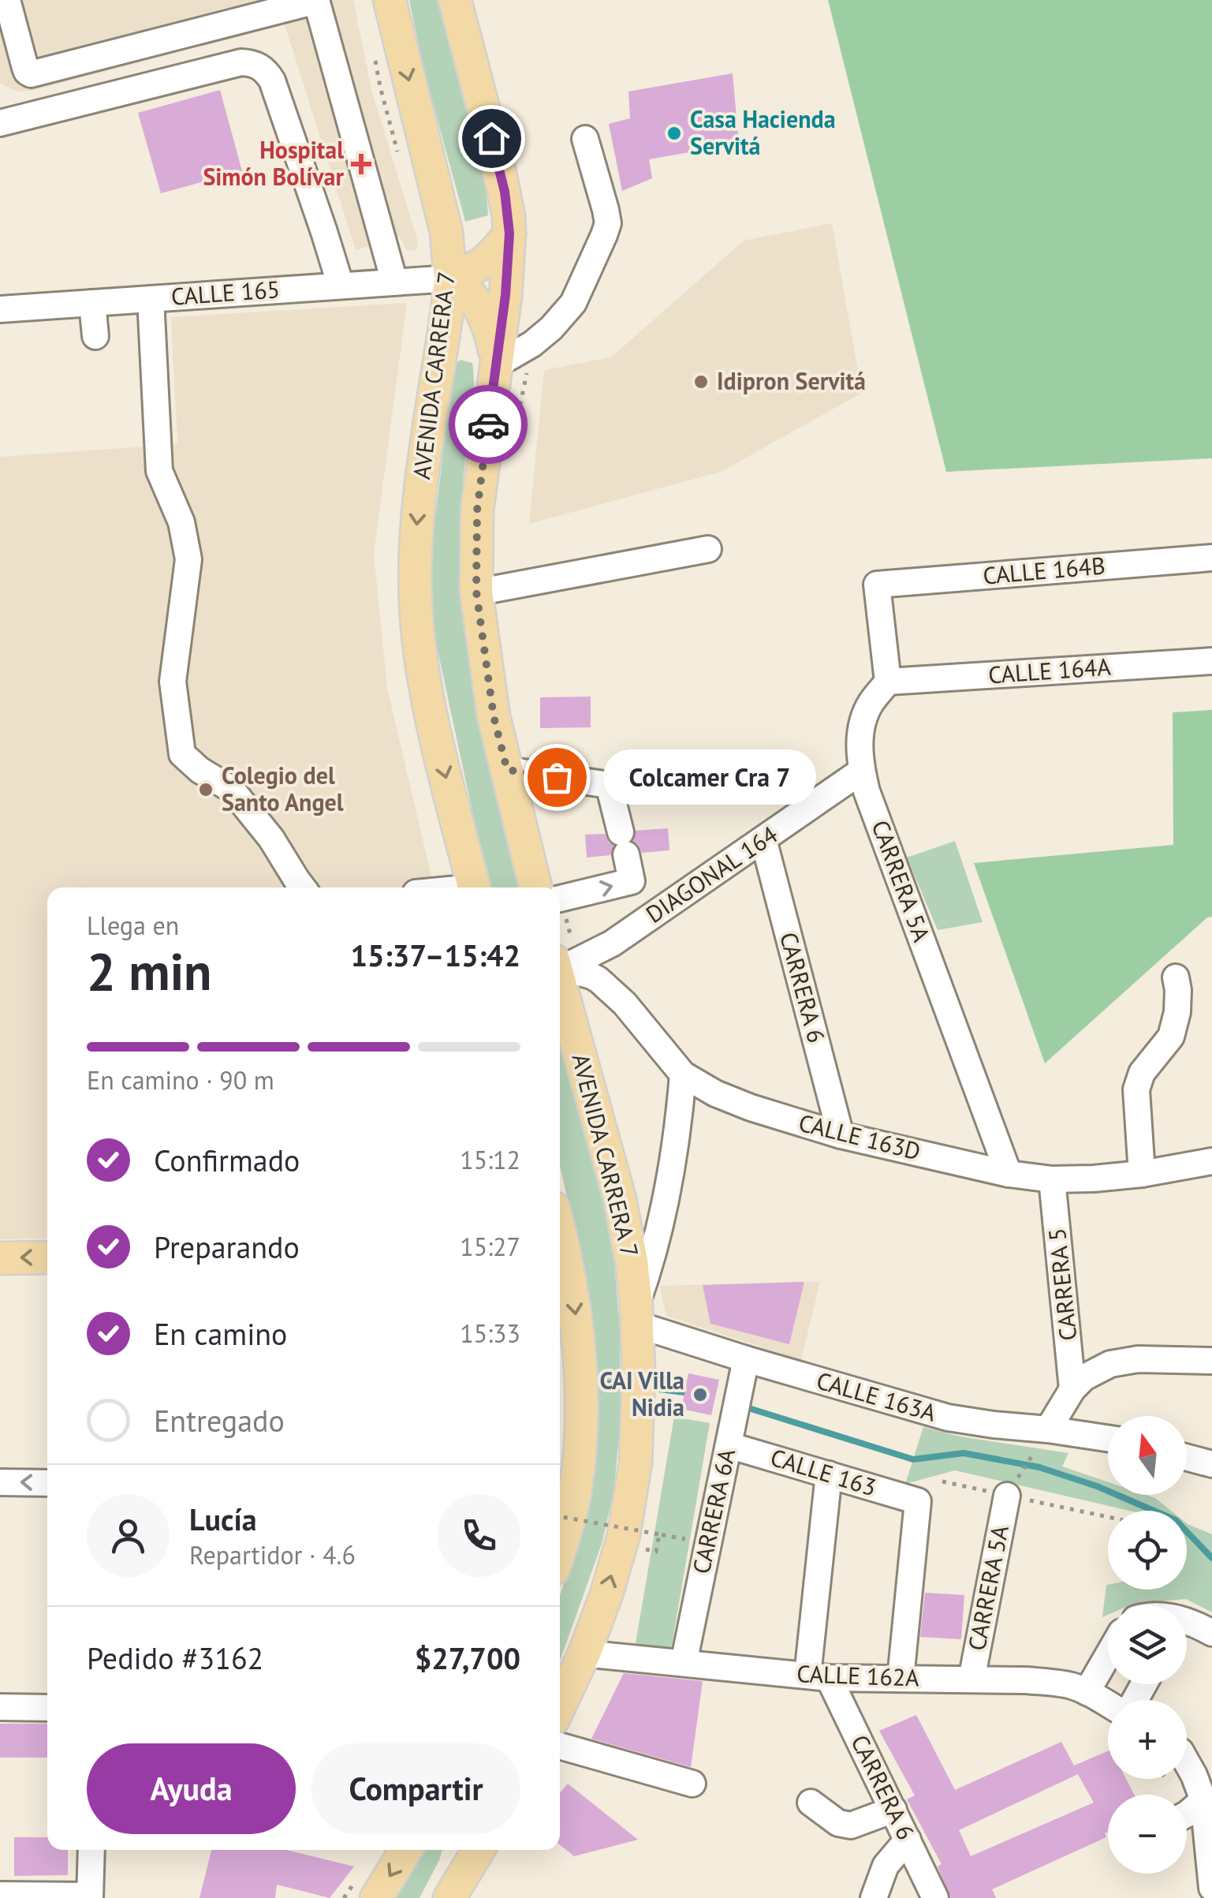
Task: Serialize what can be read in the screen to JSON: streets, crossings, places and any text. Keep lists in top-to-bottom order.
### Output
{
  "streets": {
    "main road": ["AVENIDA CARRERA 7"],
    "street": [
      "CALLE 165",
      "CALLE 164B",
      "CALLE 164A",
      "DIAGONAL 164",
      "CARRERA 5A",
      "CARRERA 6",
      "CALLE 163D",
      "CARRERA 5",
      "CALLE 163A",
      "CALLE 163",
      "CARRERA 6A",
      "CALLE 162A"
    ]
  },
  "crossings": [
    ["CALLE 165", "AVENIDA CARRERA 7"],
    ["AVENIDA CARRERA 7", "DIAGONAL 164"],
    ["AVENIDA CARRERA 7", "CALLE 163D"],
    ["AVENIDA CARRERA 7", "CALLE 163A"],
    ["AVENIDA CARRERA 7", "CALLE 162A"],
    ["CALLE 164B", "CALLE 164A"],
    ["CALLE 164B", "CARRERA 5A"],
    ["CALLE 164A", "CARRERA 5A"],
    ["DIAGONAL 164", "CARRERA 5A"],
    ["DIAGONAL 164", "CARRERA 6"],
    ["DIAGONAL 164", "CALLE 163D"],
    ["CARRERA 5A", "CALLE 163D"],
    ["CARRERA 5A", "CALLE 162A"],
    ["CARRERA 6", "CALLE 163D"],
    ["CARRERA 6", "CALLE 162A"],
    ["CALLE 163D", "CARRERA 5"],
    ["CALLE 163A", "CARRERA 6A"],
    ["CALLE 163", "CARRERA 6A"],
    ["CALLE 163", "CALLE 162A"],
    ["CARRERA 6A", "CALLE 162A"]
  ],
  "places": {
    "other": [
      "Casa Hacienda Servitá",
      "Idipron Servitá",
      "Colcamer Cra 7",
      "Colegio del Santo Angel",
      "CAI Villa Nidia"
    ],
    "health": ["Hospital Simón Bolívar"]
  },
  "north": "top",
  "page": {
    "bubble": "Colcamer Cra 7",
    "heading": ["2 min", "Llega en", "15:37–15:42"],
    "panel": [
      "Lucía",
      "Repartidor · 4.6",
      "Pedido #3162",
      "$27,700"
    ],
    "bar": "En camino · 90 m",
    "list": [
      ["Confirmado", "15:12"],
      ["Preparando", "15:27"],
      ["En camino", "15:33"],
      "Entregado"
    ],
    "map_buttons": ["+", "−"],
    "buttons": ["Ayuda", "Compartir"]
  }
}
